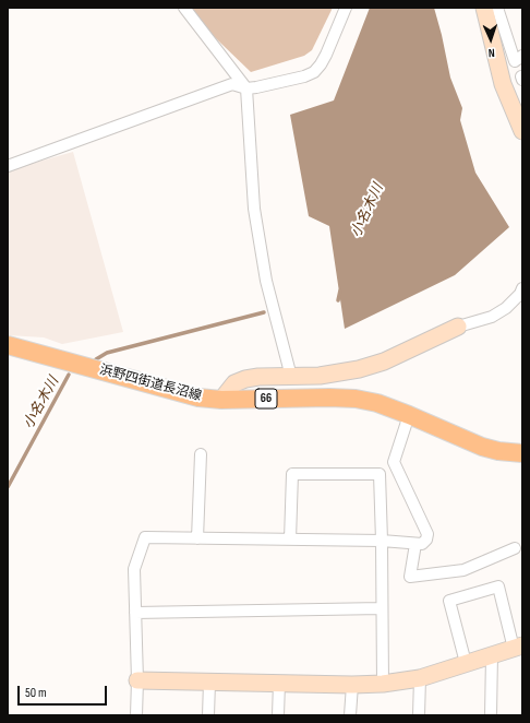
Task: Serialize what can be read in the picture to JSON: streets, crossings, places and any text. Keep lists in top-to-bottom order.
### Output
{
  "streets": {
    "main road": ["浜野四街道長沼線", "66"]
  },
  "water": ["小名木川"],
  "scale_bar": "50 m",
  "north": "bottom"
}
